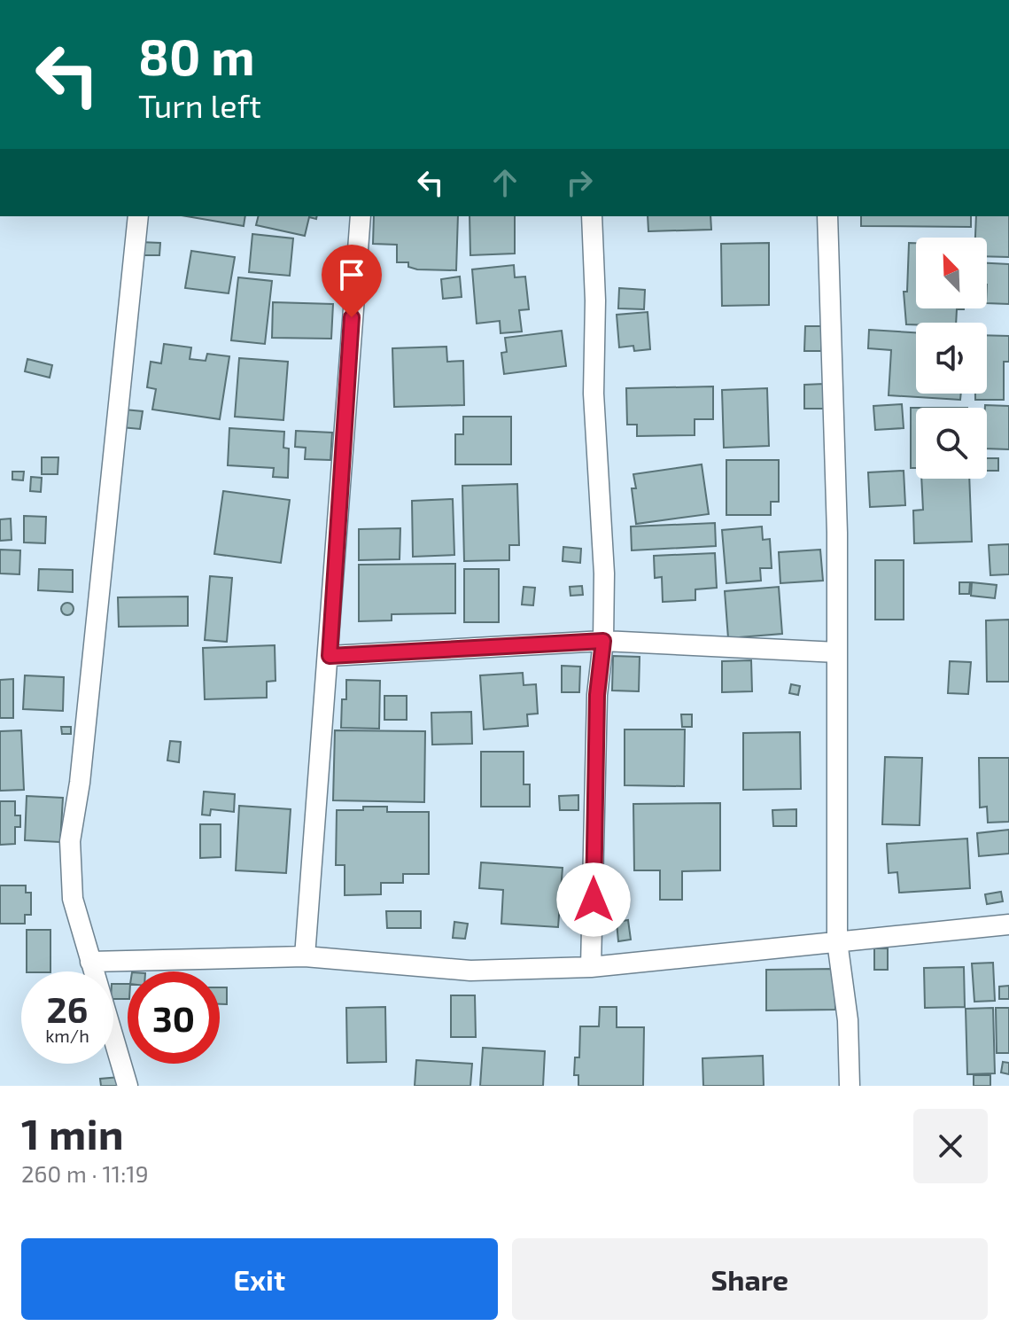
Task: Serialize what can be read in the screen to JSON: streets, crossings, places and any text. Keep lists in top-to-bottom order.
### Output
{
  "north": "top left",
  "page": {
    "turn": ["80 m", "Turn left"],
    "speed": "26 km/h",
    "limit": "30",
    "heading": ["1 min", "260 m · 11:19"],
    "buttons": ["Exit", "Share"]
  }
}
